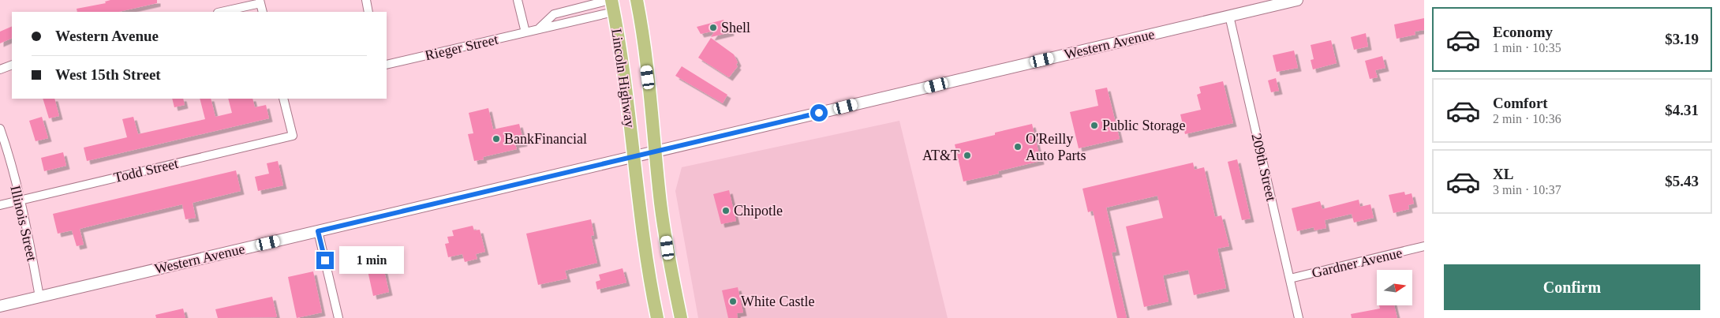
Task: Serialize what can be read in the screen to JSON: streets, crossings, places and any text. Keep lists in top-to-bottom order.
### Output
{
  "streets": {
    "main road": ["Western Avenue", "Lincoln Highway"],
    "street": [
      "Rieger Street",
      "209th Street",
      "Todd Street",
      "Illinois Street",
      "Gardner Avenue"
    ]
  },
  "crossings": [
    ["Western Avenue", "Lincoln Highway"],
    ["Western Avenue", "209th Street"],
    ["Western Avenue", "Illinois Street"],
    ["Rieger Street", "Lincoln Highway"],
    ["209th Street", "Gardner Avenue"],
    ["Todd Street", "Illinois Street"]
  ],
  "places": [
    "Shell",
    "Public Storage",
    "BankFinancial",
    "O'Reilly Auto Parts",
    "AT&T",
    "Chipotle",
    "White Castle"
  ],
  "north": "right",
  "page": {
    "list": [
      {
        "name": "Economy",
        "note": "1 min · 10:35",
        "value": "$3.19"
      },
      {
        "name": "Comfort",
        "note": "2 min · 10:36",
        "value": "$4.31"
      },
      {
        "name": "XL",
        "note": "3 min · 10:37",
        "value": "$5.43"
      }
    ],
    "banner": ["Western Avenue", "West 15th Street"],
    "bubble": "1 min",
    "buttons": "Confirm"
  }
}
